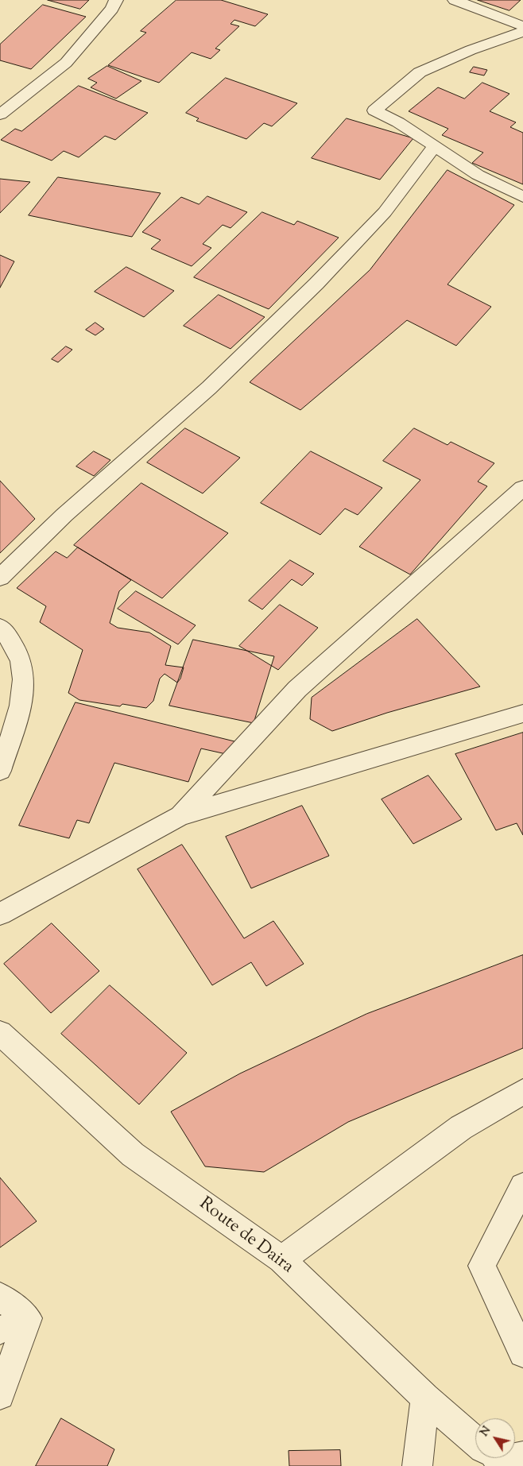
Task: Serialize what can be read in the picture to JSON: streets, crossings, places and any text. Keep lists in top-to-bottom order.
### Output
{
  "streets": {
    "street": ["Route de Daira"]
  },
  "north": "top left"
}
